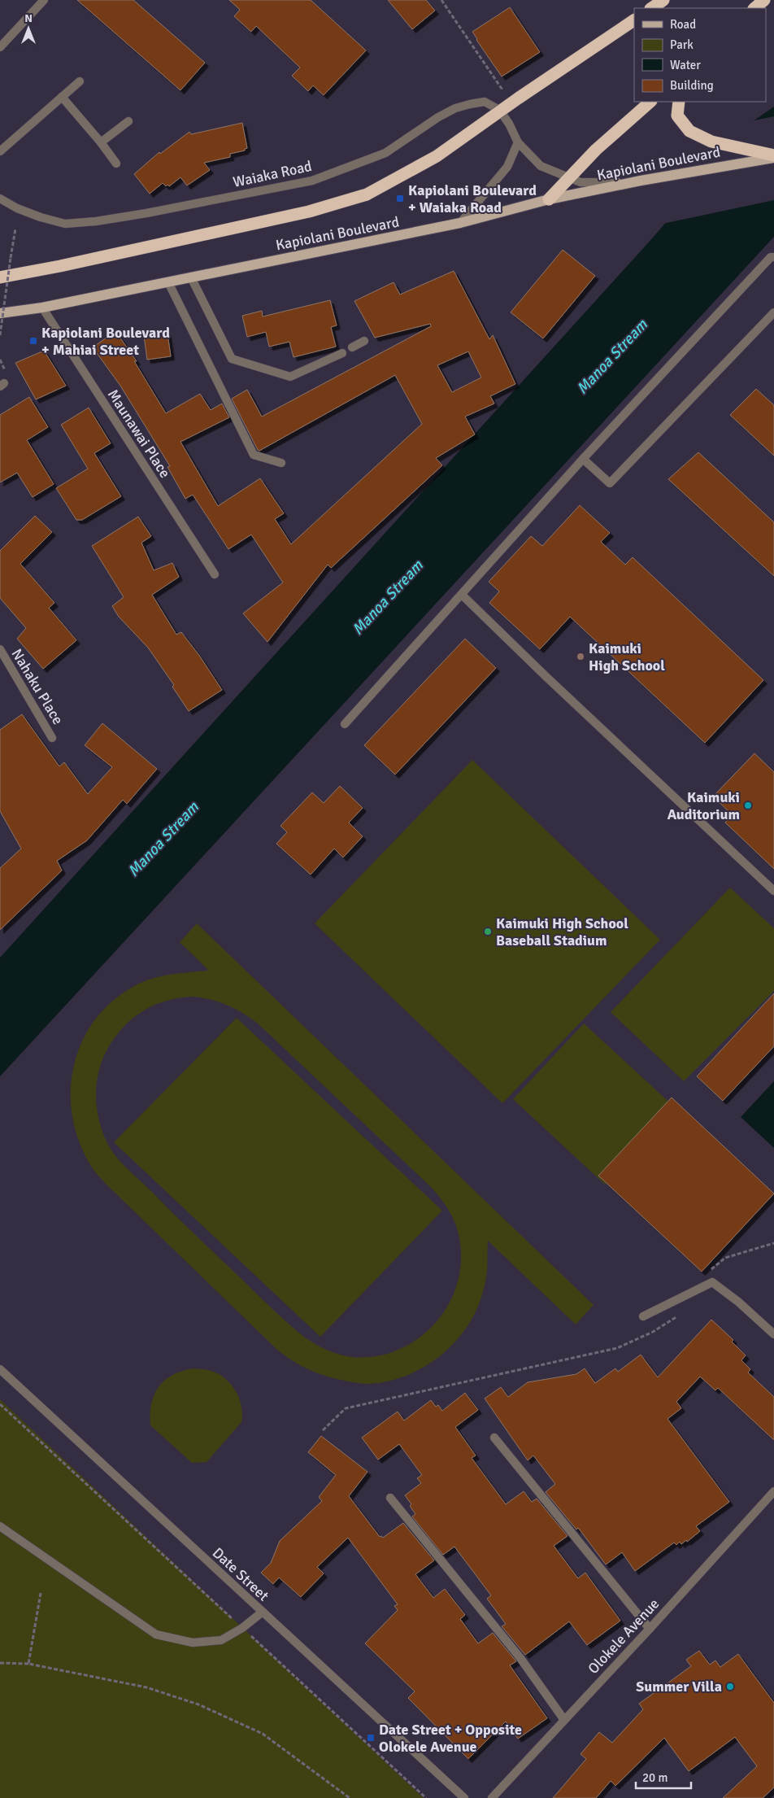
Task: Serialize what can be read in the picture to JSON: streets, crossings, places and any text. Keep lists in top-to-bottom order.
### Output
{
  "streets": {
    "main road": ["Kapiolani Boulevard"],
    "street": [
      "Waiaka Road",
      "Maunawai Place",
      "Nahaku Place",
      "Date Street",
      "Olokele Avenue"
    ]
  },
  "crossings": [
    ["Kapiolani Boulevard", "Maunawai Place"]
  ],
  "water": ["Manoa Stream"],
  "places": {
    "transit": ["Kapiolani Boulevard + Waiaka Road", "Kapiolani Boulevard + Mahiai Street", "Date Street + Opposite Olokele Avenue"],
    "other": [
      "Kaimuki High School",
      "Kaimuki Auditorium",
      "Kaimuki High School Baseball Stadium",
      "Summer Villa"
    ]
  },
  "legend": [
    "Road",
    "Park",
    "Water",
    "Building"
  ],
  "scale_bar": "20 m",
  "north": "top"
}
